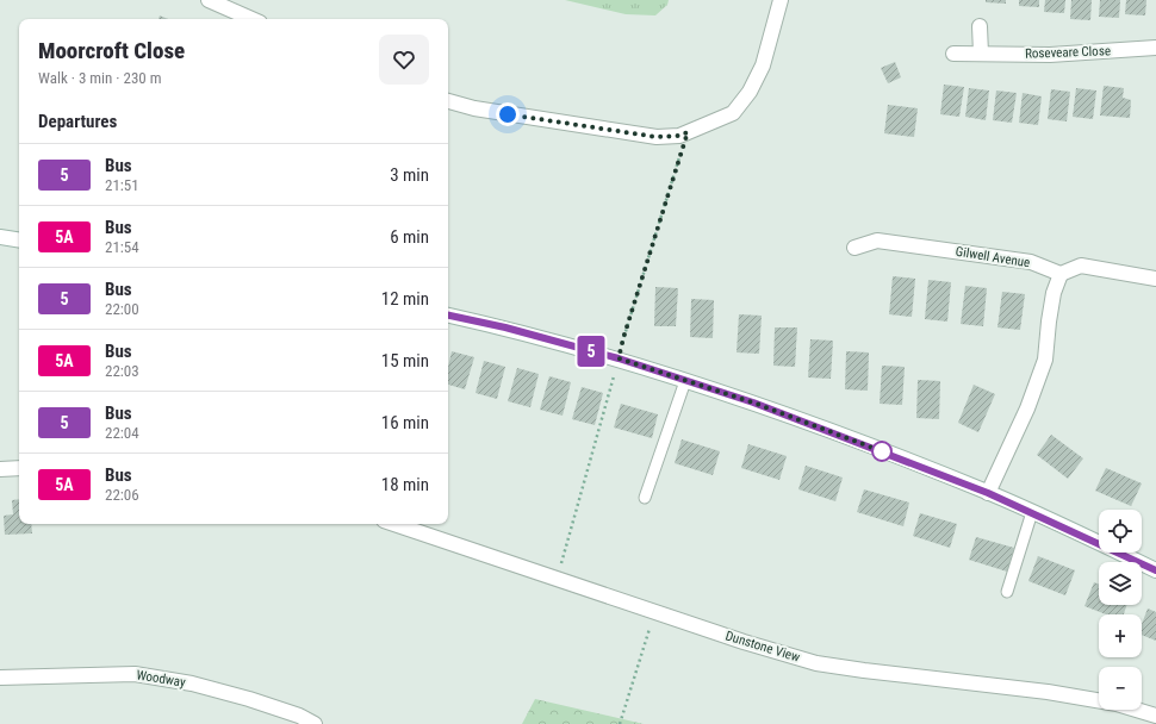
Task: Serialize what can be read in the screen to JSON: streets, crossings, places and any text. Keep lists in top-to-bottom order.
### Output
{
  "streets": {
    "street": [
      "Roseveare Close",
      "Gilwell Avenue",
      "Dunstone View",
      "Woodway"
    ]
  },
  "lines": ["bus line 5"],
  "page": {
    "on_map": "5",
    "heading": [
      ["Moorcroft Close", "Walk · 3 min · 230 m"],
      "Departures"
    ],
    "list": [
      {
        "mark": "5",
        "name": "Bus",
        "note": "21:51",
        "value": "3 min"
      },
      {
        "mark": "5A",
        "name": "Bus",
        "note": "21:54",
        "value": "6 min"
      },
      {
        "mark": "5",
        "name": "Bus",
        "note": "22:00",
        "value": "12 min"
      },
      {
        "mark": "5A",
        "name": "Bus",
        "note": "22:03",
        "value": "15 min"
      },
      {
        "mark": "5",
        "name": "Bus",
        "note": "22:04",
        "value": "16 min"
      },
      {
        "mark": "5A",
        "name": "Bus",
        "note": "22:06",
        "value": "18 min"
      }
    ],
    "map_buttons": ["+", "−"]
  }
}
